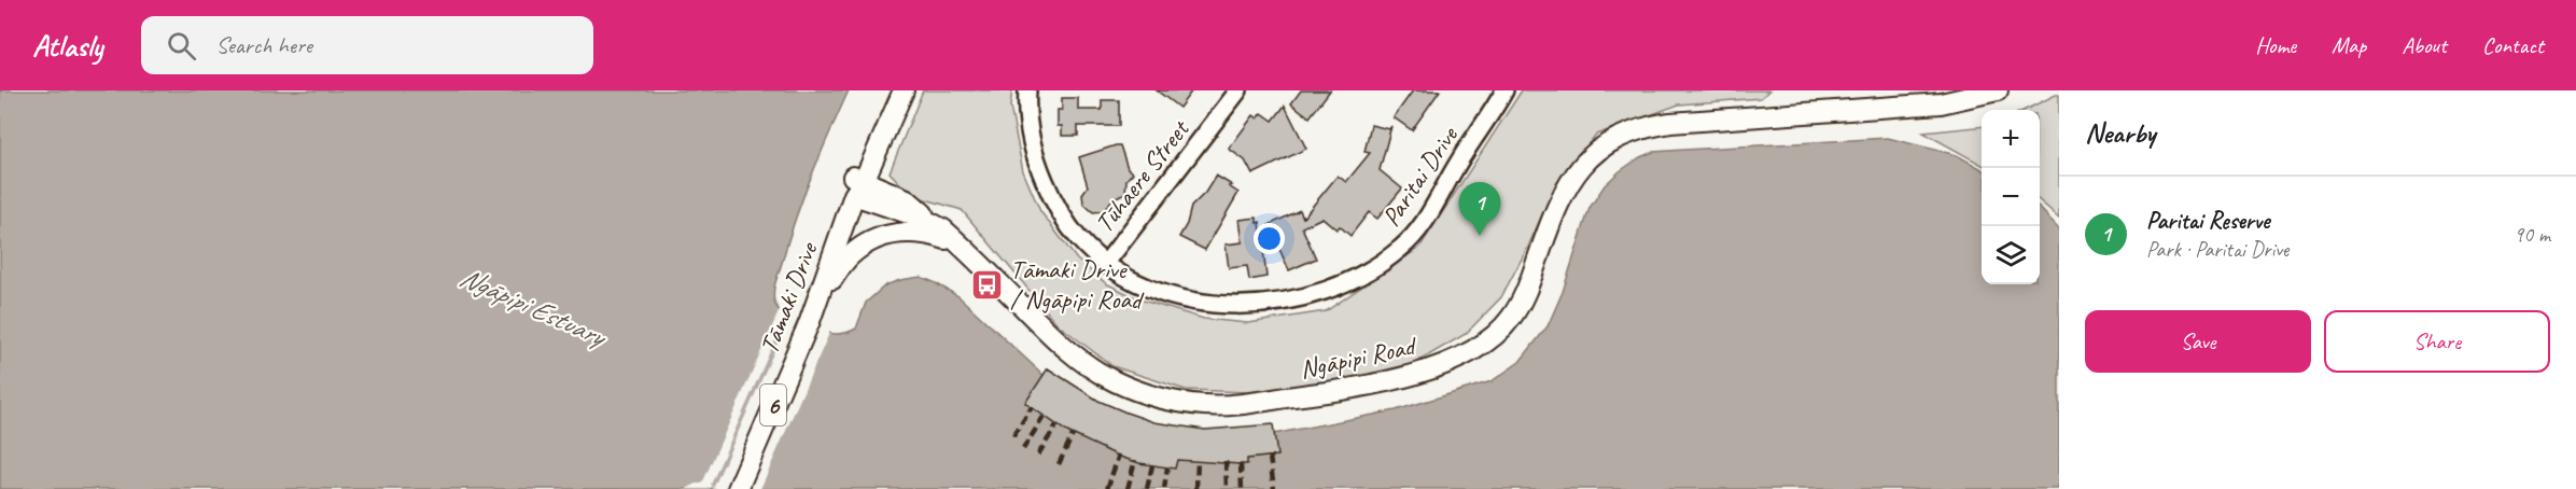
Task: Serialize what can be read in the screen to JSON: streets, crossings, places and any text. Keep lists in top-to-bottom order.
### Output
{
  "streets": {
    "main road": ["Tāmaki Drive", "Ngāpipi Road", "6"],
    "street": ["Tūhaere Street", "Paritai Drive"]
  },
  "crossings": [
    ["Tūhaere Street", "Paritai Drive"],
    ["Tāmaki Drive", "Ngāpipi Road"],
    ["Tāmaki Drive", "6"],
    ["Ngāpipi Road", "6"]
  ],
  "water": ["Ngāpipi Estuary"],
  "places": {
    "bus stop": ["Tāmaki Drive / Ngāpipi Road"]
  },
  "page": {
    "header": "Atlasly",
    "search": "Search here",
    "nav": [
      "Home",
      "Map",
      "About",
      "Contact"
    ],
    "heading": "Nearby",
    "map_buttons": ["+", "−"],
    "list": [
      {
        "mark": "1",
        "name": "Paritai Reserve",
        "note": "Park · Paritai Drive",
        "value": "90 m"
      }
    ],
    "pins": "1",
    "buttons": ["Save", "Share"]
  }
}
